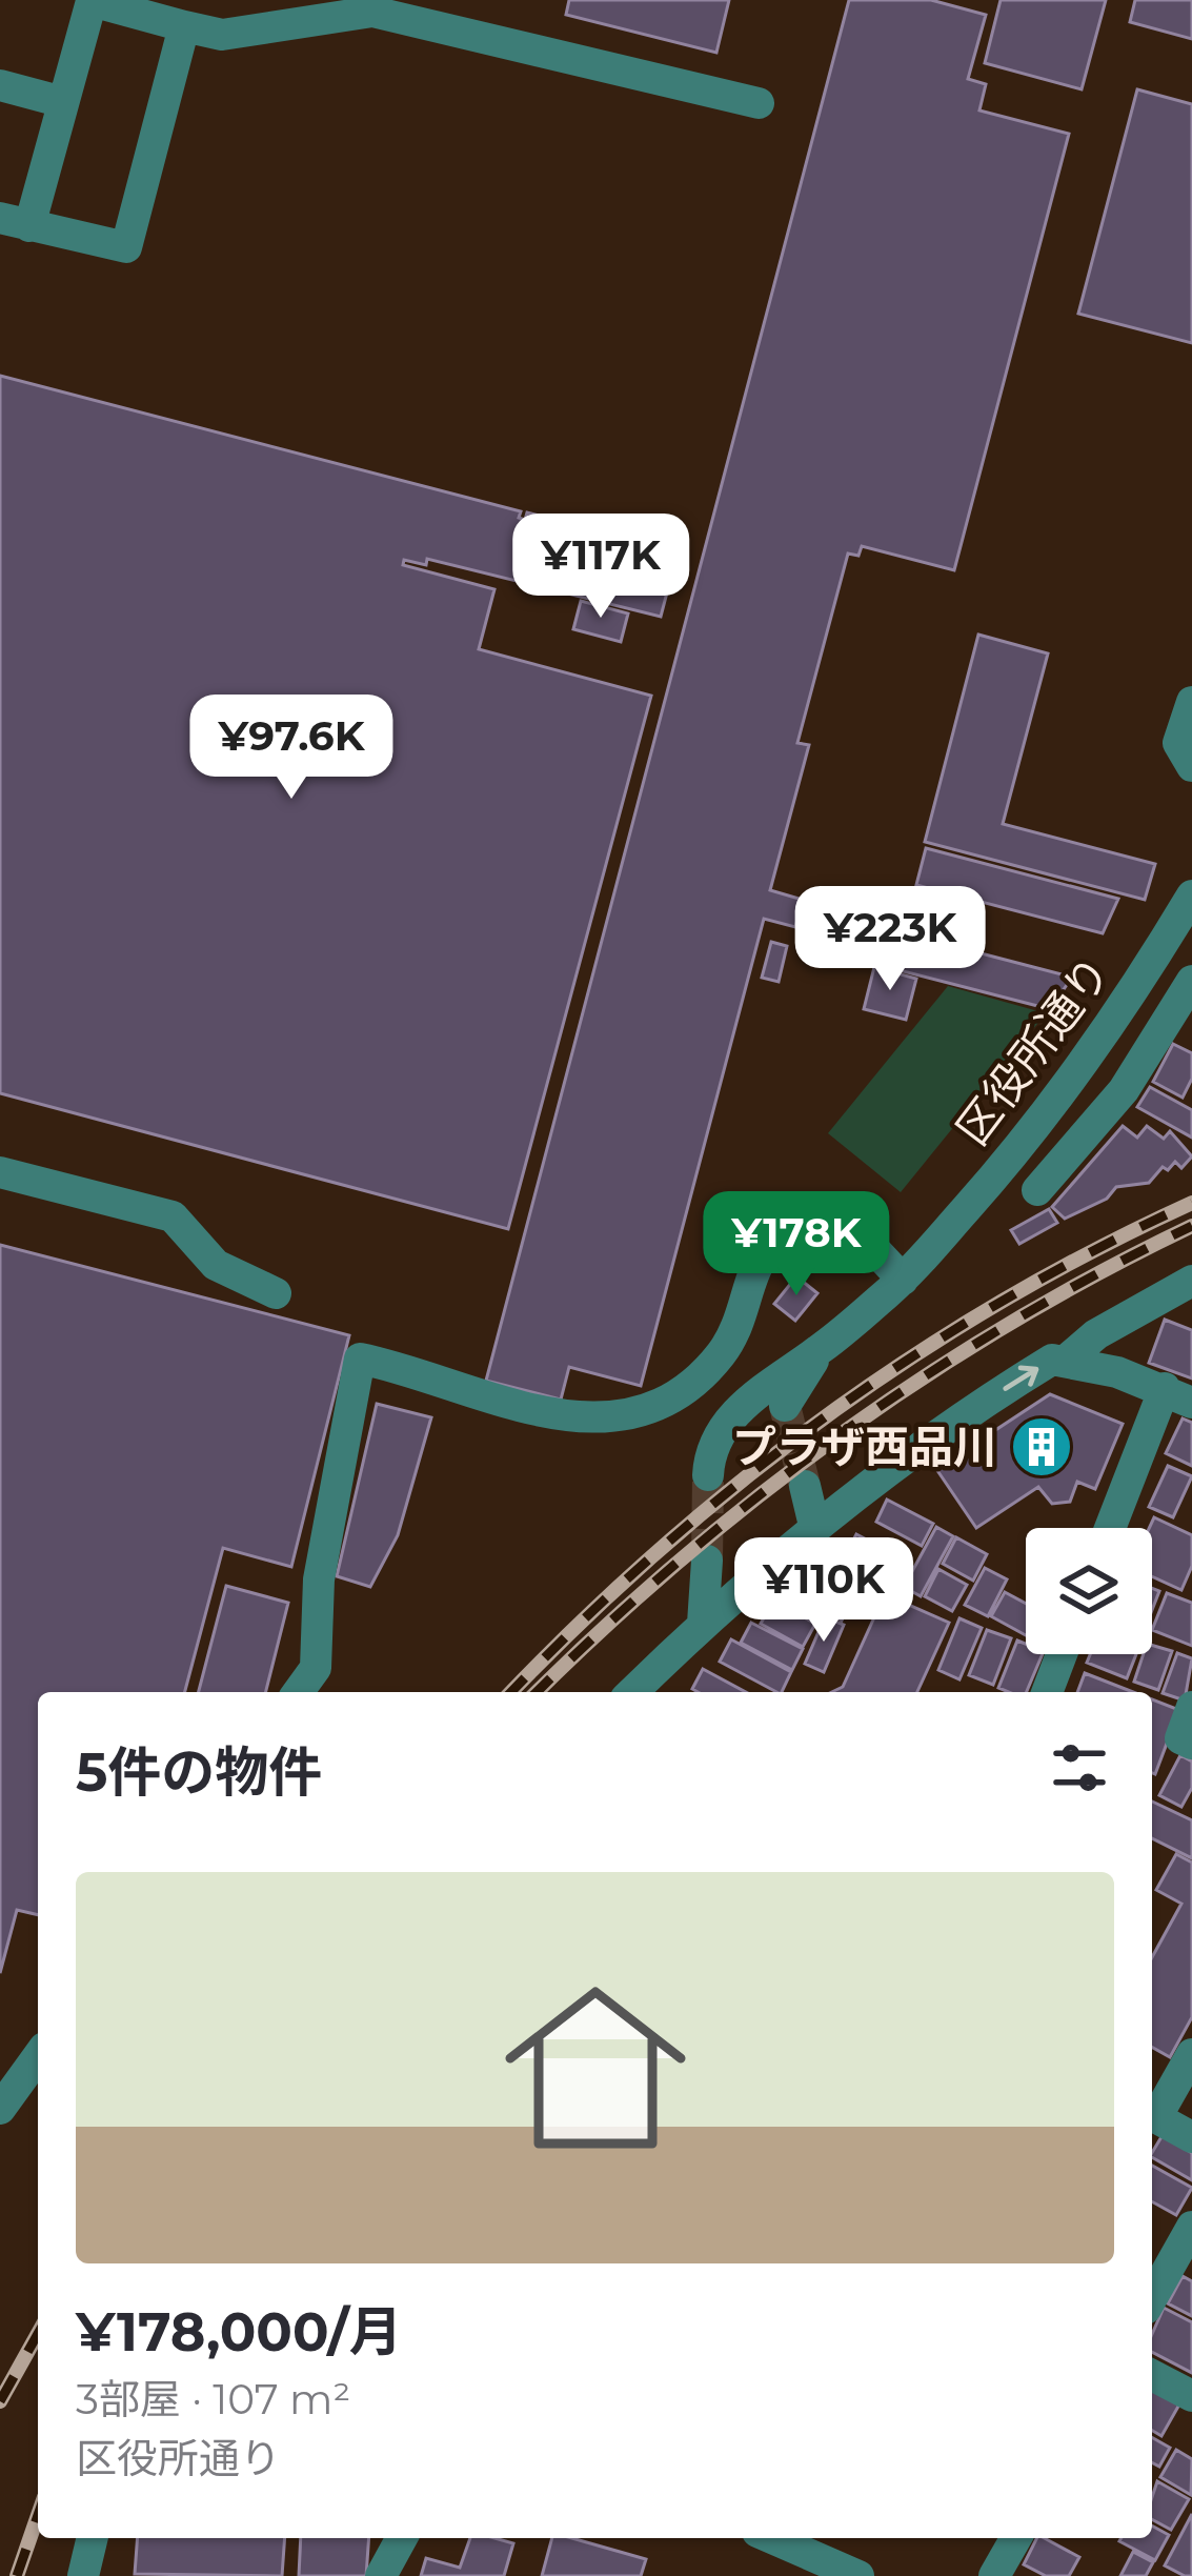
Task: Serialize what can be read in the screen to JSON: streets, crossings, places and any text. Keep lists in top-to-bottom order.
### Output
{
  "streets": {
    "street": ["区役所通り"]
  },
  "places": {
    "building": ["プラザ西品川"]
  },
  "page": {
    "price": [
      "¥117K",
      "¥97.6K",
      "¥223K",
      "¥178K",
      "¥110K"
    ],
    "heading": "5件の物件",
    "list": [
      {
        "name": "¥178,000/月",
        "note": "3部屋 · 107 m² · 区役所通り"
      }
    ]
  }
}
